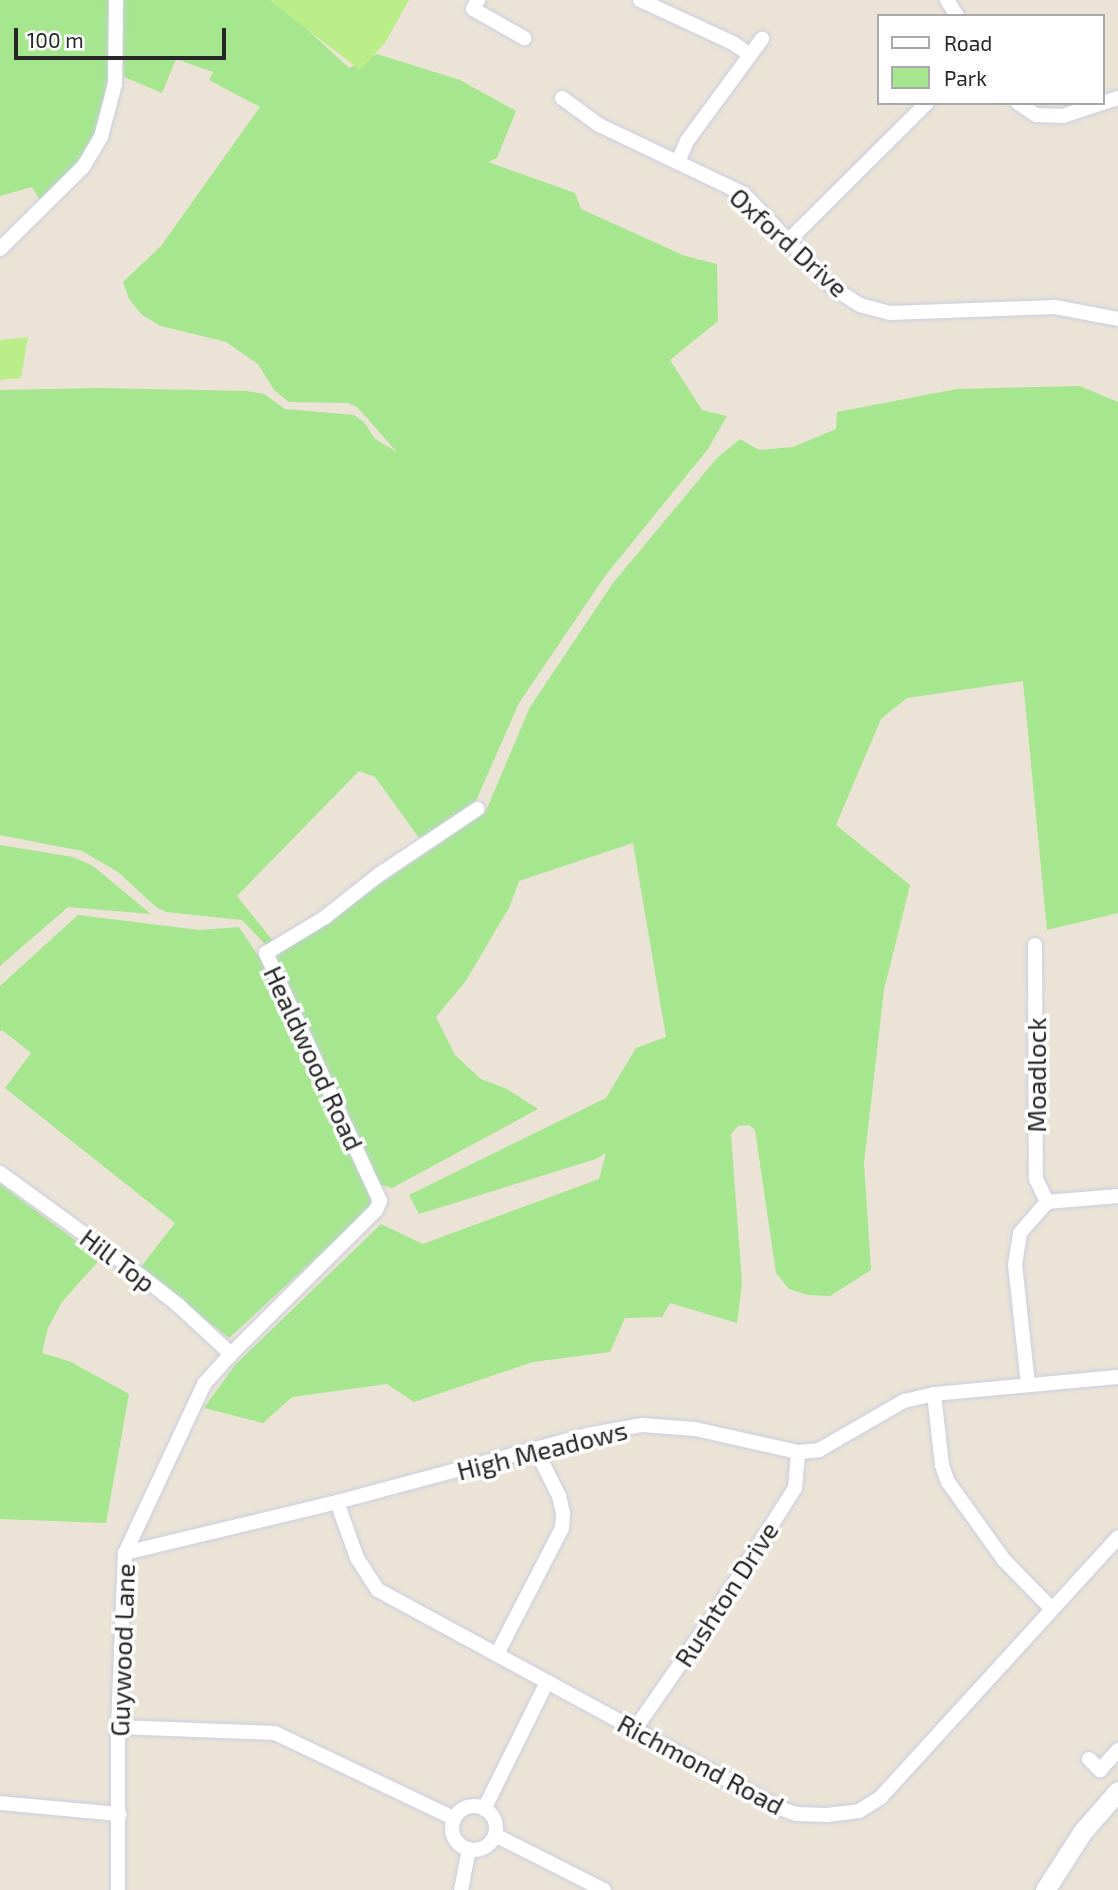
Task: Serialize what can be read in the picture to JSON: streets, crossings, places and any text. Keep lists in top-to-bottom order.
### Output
{
  "streets": {
    "street": [
      "Oxford Drive",
      "Healdwood Road",
      "Moadlock",
      "Hill Top",
      "High Meadows",
      "Rushton Drive",
      "Guywood Lane",
      "Richmond Road"
    ]
  },
  "crossings": [
    ["Healdwood Road", "Hill Top"],
    ["Healdwood Road", "Guywood Lane"],
    ["Hill Top", "Guywood Lane"],
    ["High Meadows", "Rushton Drive"],
    ["High Meadows", "Guywood Lane"],
    ["High Meadows", "Richmond Road"],
    ["Rushton Drive", "Richmond Road"]
  ],
  "legend": ["Road", "Park"],
  "scale_bar": "100 m"
}
